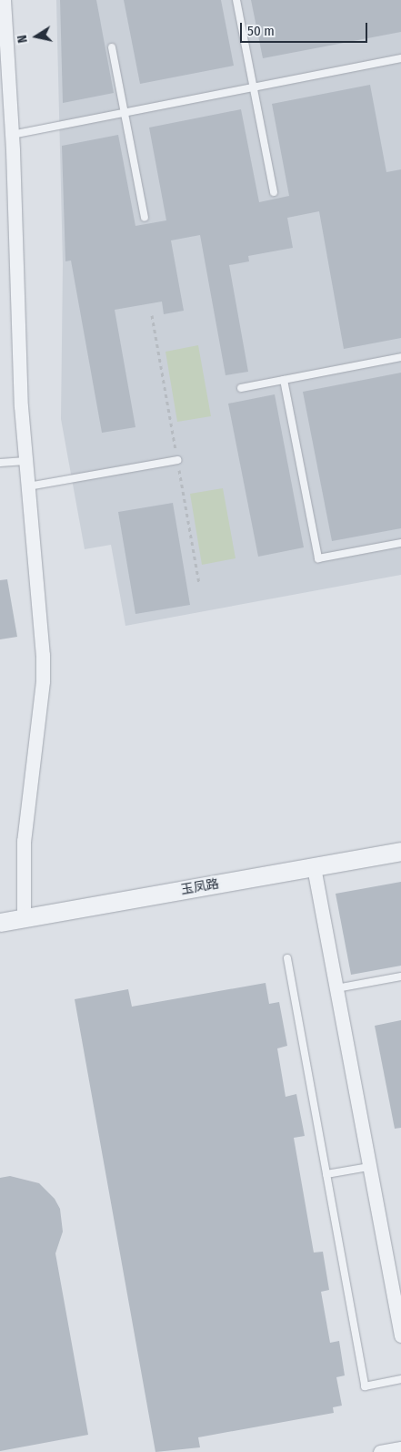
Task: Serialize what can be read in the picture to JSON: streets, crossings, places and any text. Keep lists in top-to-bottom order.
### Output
{
  "streets": {
    "street": ["玉凤路"]
  },
  "scale_bar": "50 m",
  "north": "left"
}
